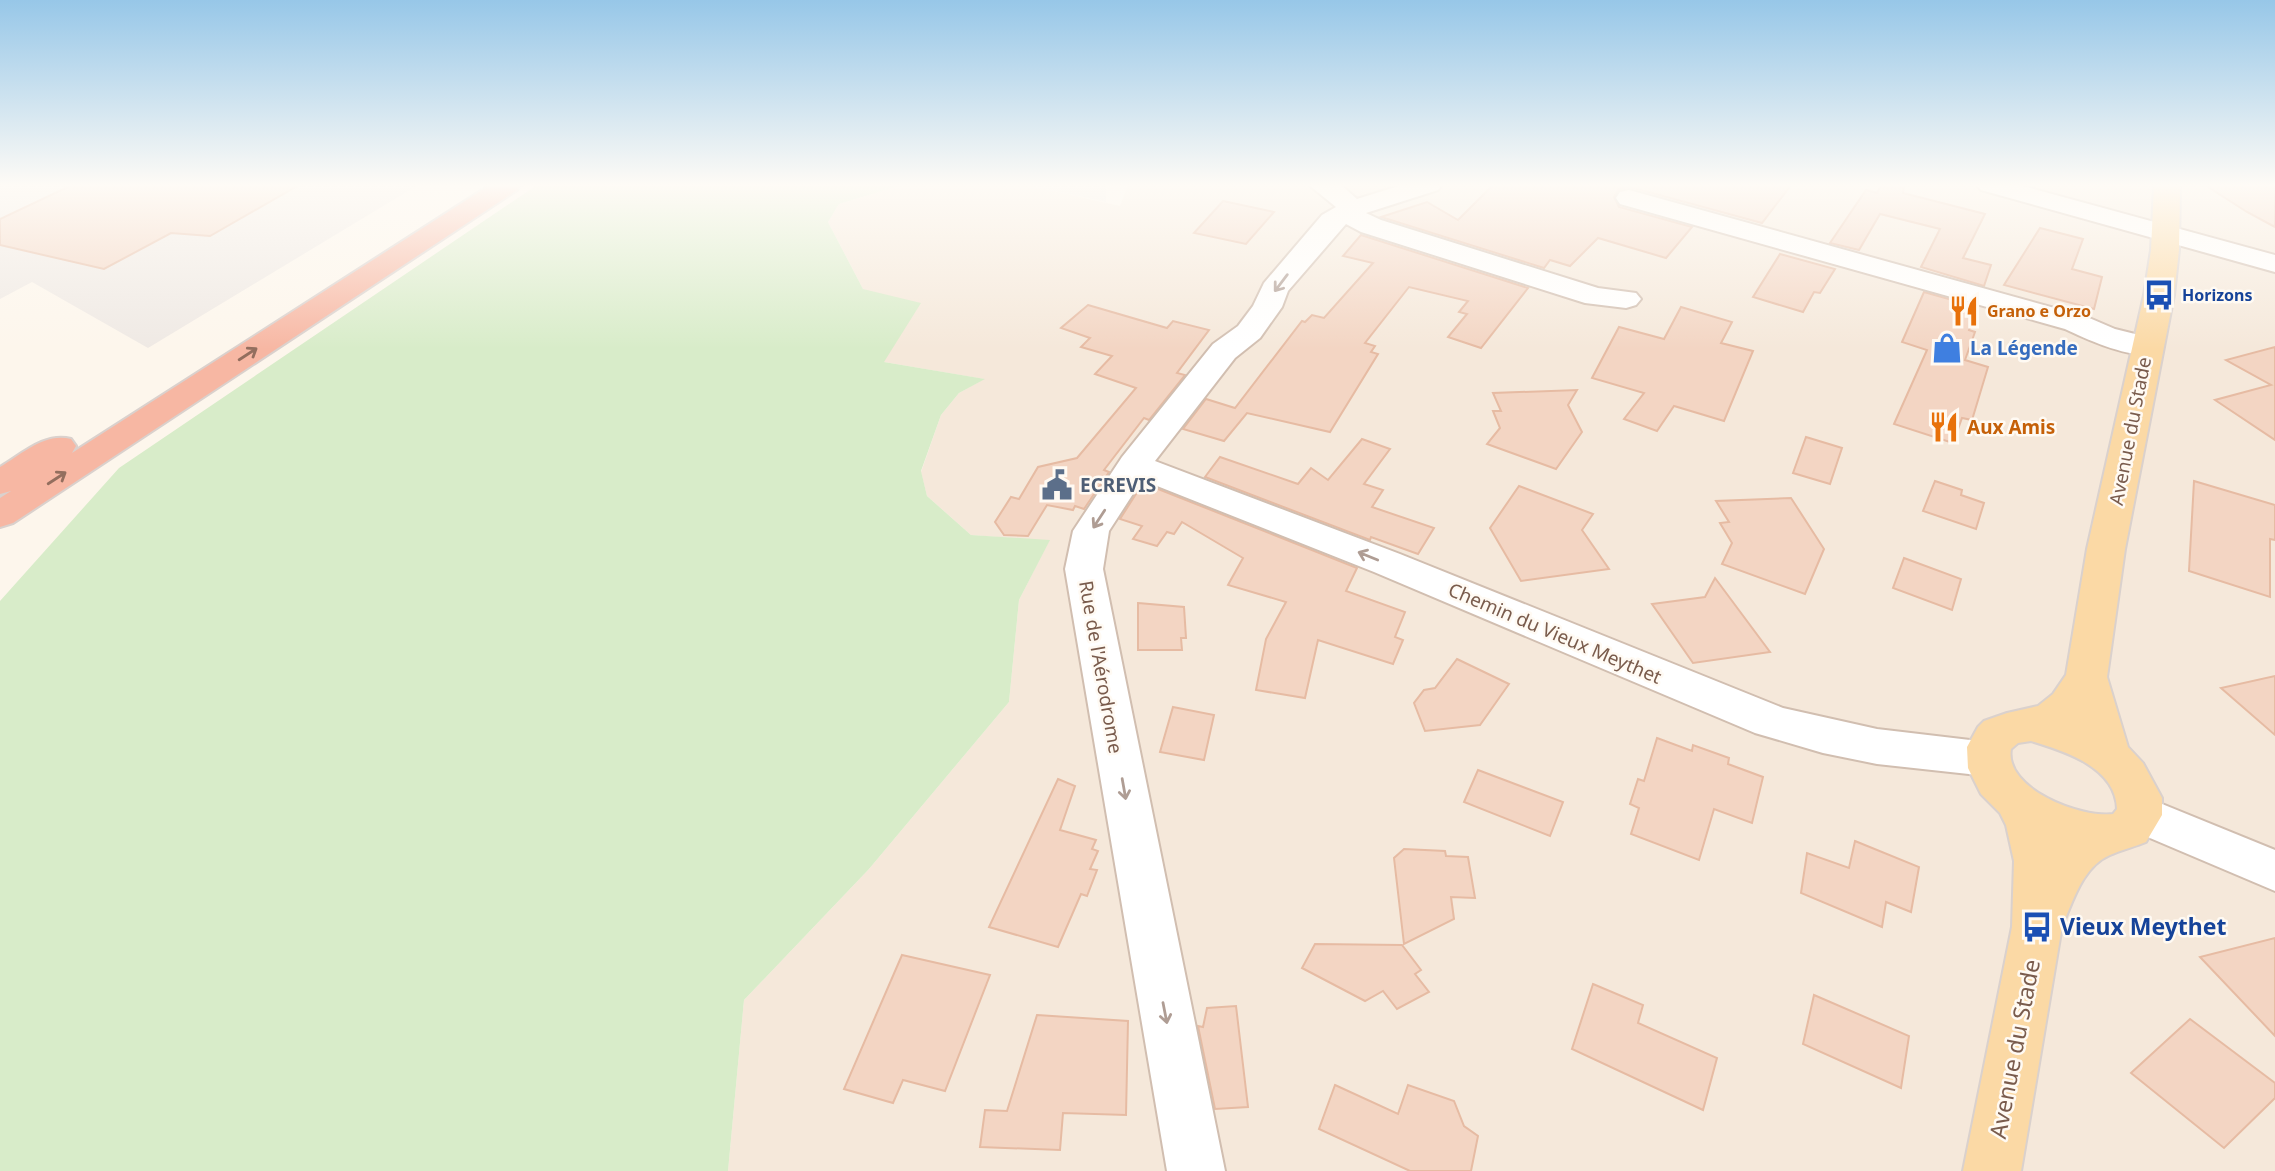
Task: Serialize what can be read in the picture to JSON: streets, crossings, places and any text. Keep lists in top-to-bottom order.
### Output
{
  "streets": {
    "main road": ["Avenue du Stade"],
    "street": ["Chemin du Vieux Meythet", "Rue de l'Aérodrome"]
  },
  "crossings": [
    ["Chemin du Vieux Meythet", "Rue de l'Aérodrome"]
  ],
  "one_way": ["Chemin du Vieux Meythet", "Rue de l'Aérodrome"],
  "places": {
    "bus stop": ["Horizons", "Vieux Meythet"],
    "restaurant": ["Grano e Orzo", "Aux Amis"],
    "shop": ["La Légende"],
    "public building": ["ECREVIS"]
  }
}
